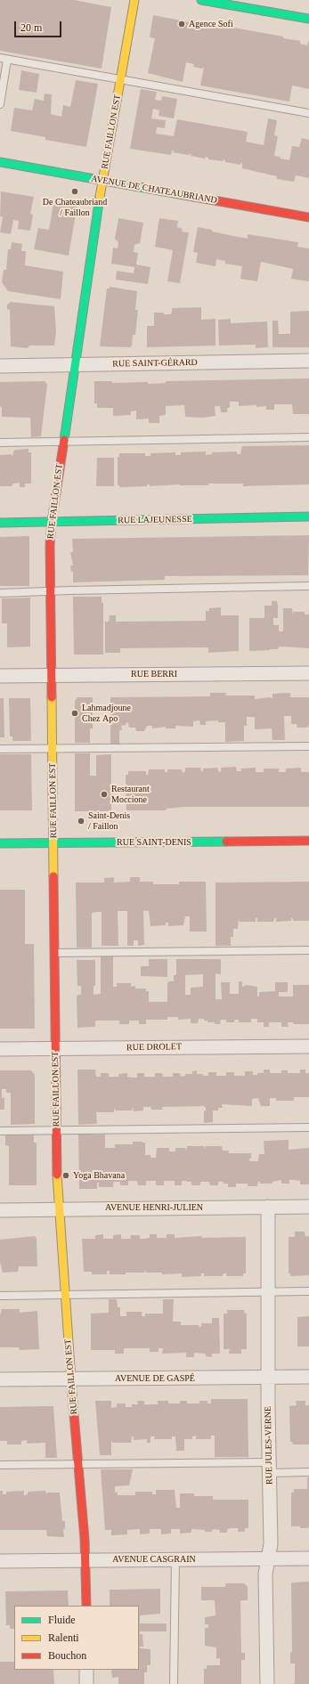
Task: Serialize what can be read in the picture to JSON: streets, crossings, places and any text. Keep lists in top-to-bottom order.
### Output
{
  "streets": {
    "street": [
      "RUE FAILLON EST",
      "AVENUE DE CHATEAUBRIAND",
      "RUE SAINT-GÉRARD",
      "RUE LAJEUNESSE",
      "RUE BERRI",
      "RUE SAINT-DENIS",
      "RUE DROLET",
      "AVENUE HENRI-JULIEN",
      "AVENUE DE GASPÉ",
      "RUE JULES-VERNE",
      "AVENUE CASGRAIN"
    ]
  },
  "crossings": [
    ["RUE FAILLON EST", "AVENUE DE CHATEAUBRIAND"],
    ["RUE FAILLON EST", "RUE SAINT-GÉRARD"],
    ["RUE FAILLON EST", "RUE LAJEUNESSE"],
    ["RUE FAILLON EST", "RUE BERRI"],
    ["RUE FAILLON EST", "RUE SAINT-DENIS"],
    ["RUE FAILLON EST", "RUE DROLET"],
    ["RUE FAILLON EST", "AVENUE HENRI-JULIEN"],
    ["RUE FAILLON EST", "AVENUE DE GASPÉ"],
    ["RUE FAILLON EST", "AVENUE CASGRAIN"],
    ["AVENUE HENRI-JULIEN", "RUE JULES-VERNE"],
    ["AVENUE DE GASPÉ", "RUE JULES-VERNE"],
    ["RUE JULES-VERNE", "AVENUE CASGRAIN"]
  ],
  "places": [
    "Agence Sofi",
    "De Chateaubriand / Faillon",
    "Lahmadjoune Chez Apo",
    "Restaurant Moccione",
    "Saint-Denis / Faillon",
    "Yoga Bhavana"
  ],
  "legend": ["Fluide", "Ralenti", "Bouchon"],
  "scale_bar": "20 m"
}
